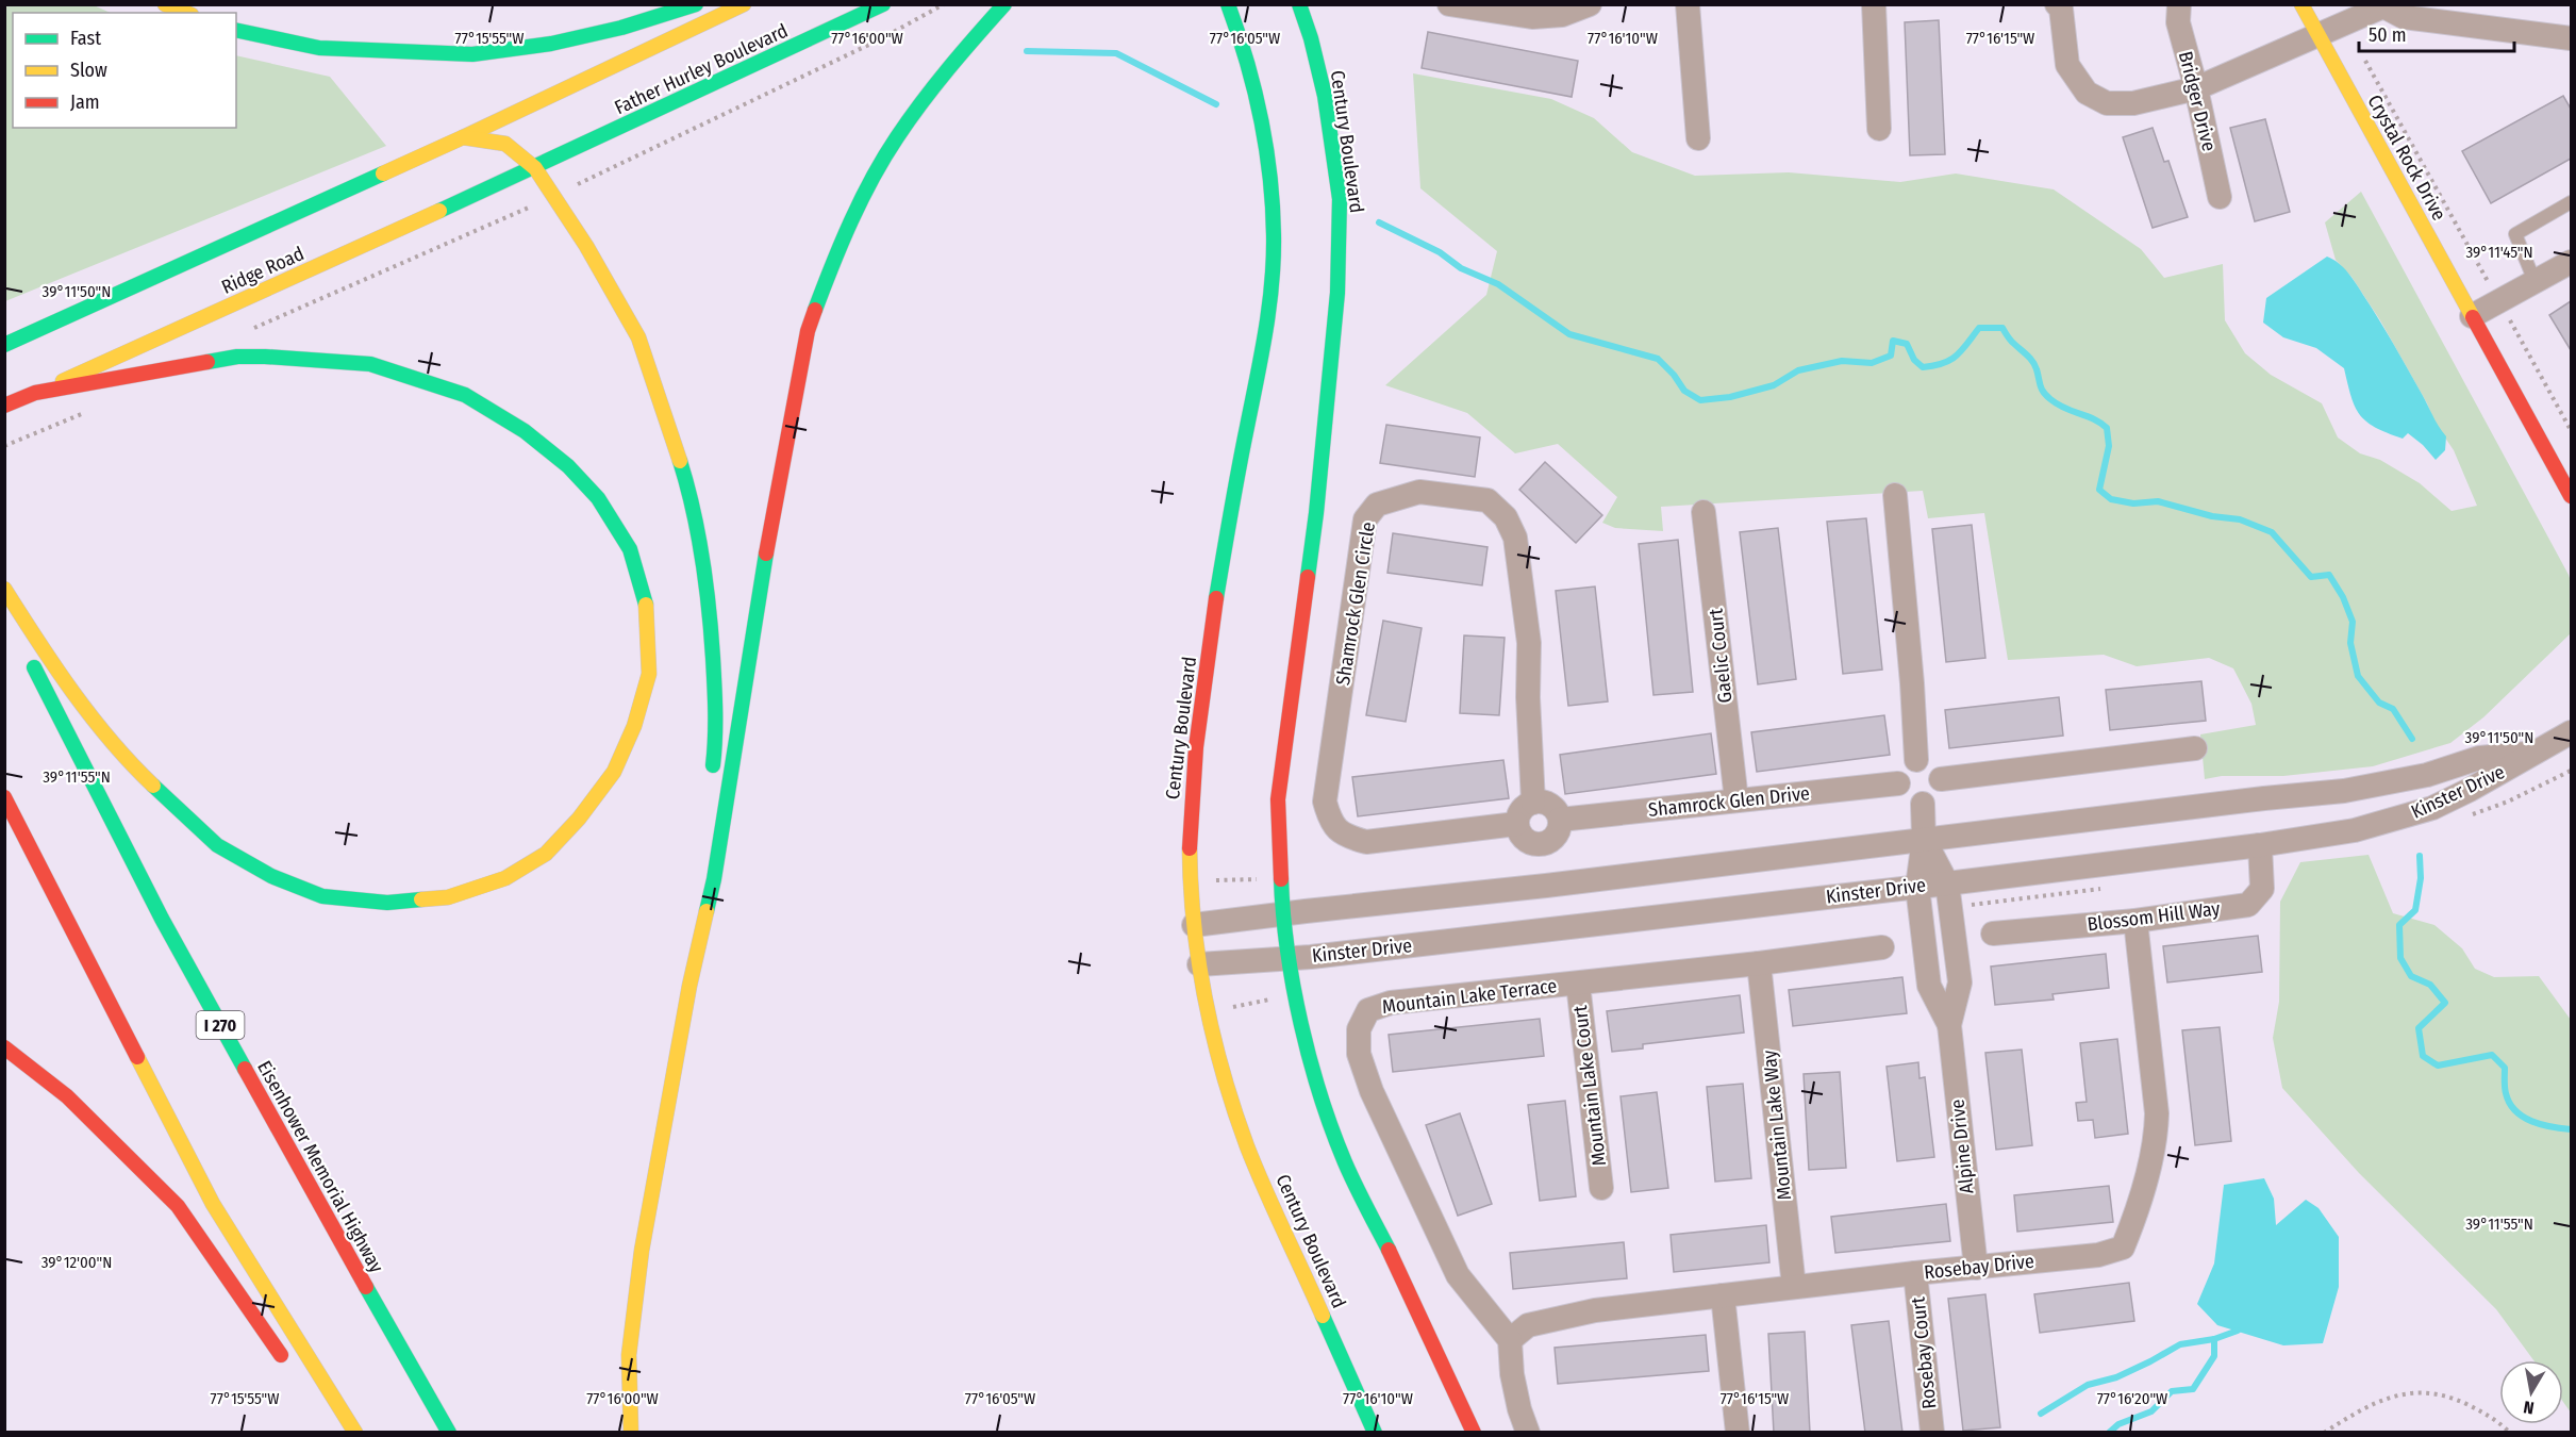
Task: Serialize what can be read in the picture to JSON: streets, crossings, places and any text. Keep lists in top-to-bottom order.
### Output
{
  "streets": {
    "main road": [
      "Father Hurley Boulevard",
      "Century Boulevard",
      "Crystal Rock Drive",
      "Ridge Road",
      "I 270",
      "Eisenhower Memorial Highway"
    ],
    "street": [
      "Bridger Drive",
      "Shamrock Glen Circle",
      "Gaelic Court",
      "Kinster Drive",
      "Shamrock Glen Drive",
      "Blossom Hill Way",
      "Mountain Lake Terrace",
      "Mountain Lake Court",
      "Mountain Lake Way",
      "Alpine Drive",
      "Rosebay Drive",
      "Rosebay Court"
    ]
  },
  "crossings": [
    ["Father Hurley Boulevard", "Ridge Road"],
    ["Century Boulevard", "Kinster Drive"],
    ["Shamrock Glen Circle", "Shamrock Glen Drive"],
    ["Gaelic Court", "Shamrock Glen Drive"],
    ["Kinster Drive", "Blossom Hill Way"],
    ["Kinster Drive", "Alpine Drive"],
    ["Blossom Hill Way", "Rosebay Drive"],
    ["Mountain Lake Terrace", "Mountain Lake Court"],
    ["Mountain Lake Terrace", "Mountain Lake Way"],
    ["Mountain Lake Terrace", "Rosebay Drive"],
    ["Mountain Lake Way", "Rosebay Drive"],
    ["Alpine Drive", "Rosebay Drive"],
    ["Rosebay Drive", "Rosebay Court"]
  ],
  "legend": ["Fast", "Slow", "Jam"],
  "scale_bar": "50 m",
  "north": "bottom",
  "coordinates": [
    "77°15'55\"W",
    "77°16'00\"W",
    "77°16'05\"W",
    "77°16'10\"W",
    "77°16'15\"W",
    "39°11'45\"N",
    "39°11'50\"N",
    "39°11'55\"N",
    "39°12'00\"N",
    "77°16'20\"W"
  ]
}
